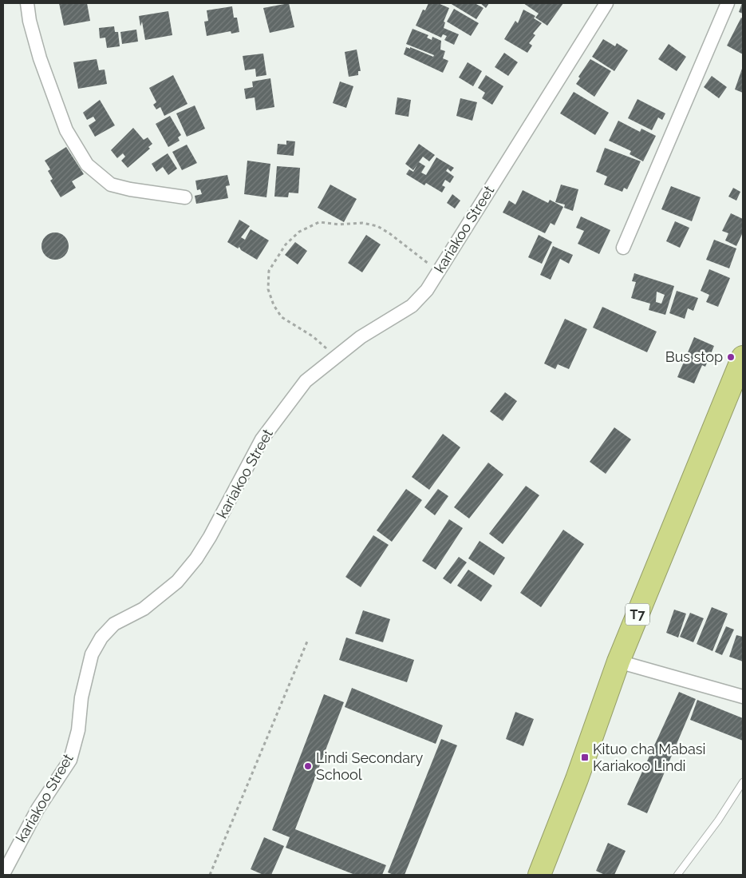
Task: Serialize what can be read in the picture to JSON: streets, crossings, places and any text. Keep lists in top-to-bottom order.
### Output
{
  "streets": {
    "highway": ["T7"],
    "street": ["kariakoo Street"]
  },
  "places": {
    "other": ["Bus stop", "Lindi Secondary School"],
    "transit": ["Kituo cha Mabasi Kariakoo Lindi"]
  }
}
